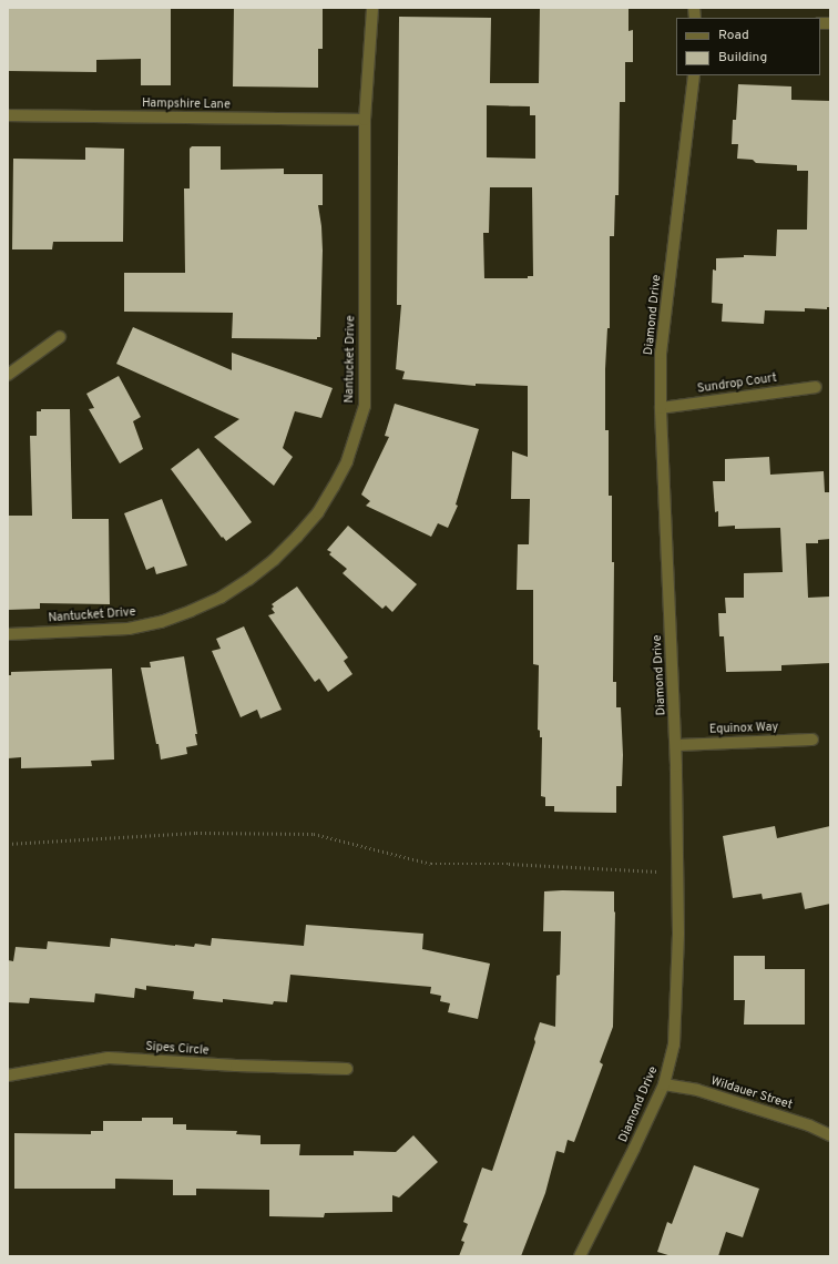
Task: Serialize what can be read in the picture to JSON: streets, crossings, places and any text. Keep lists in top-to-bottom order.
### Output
{
  "streets": {
    "street": [
      "Hampshire Lane",
      "Diamond Drive",
      "Nantucket Drive",
      "Sundrop Court",
      "Equinox Way",
      "Sipes Circle",
      "Wildauer Street"
    ]
  },
  "crossings": [
    ["Hampshire Lane", "Nantucket Drive"],
    ["Diamond Drive", "Sundrop Court"],
    ["Diamond Drive", "Equinox Way"],
    ["Diamond Drive", "Wildauer Street"]
  ],
  "legend": ["Road", "Building"]
}
